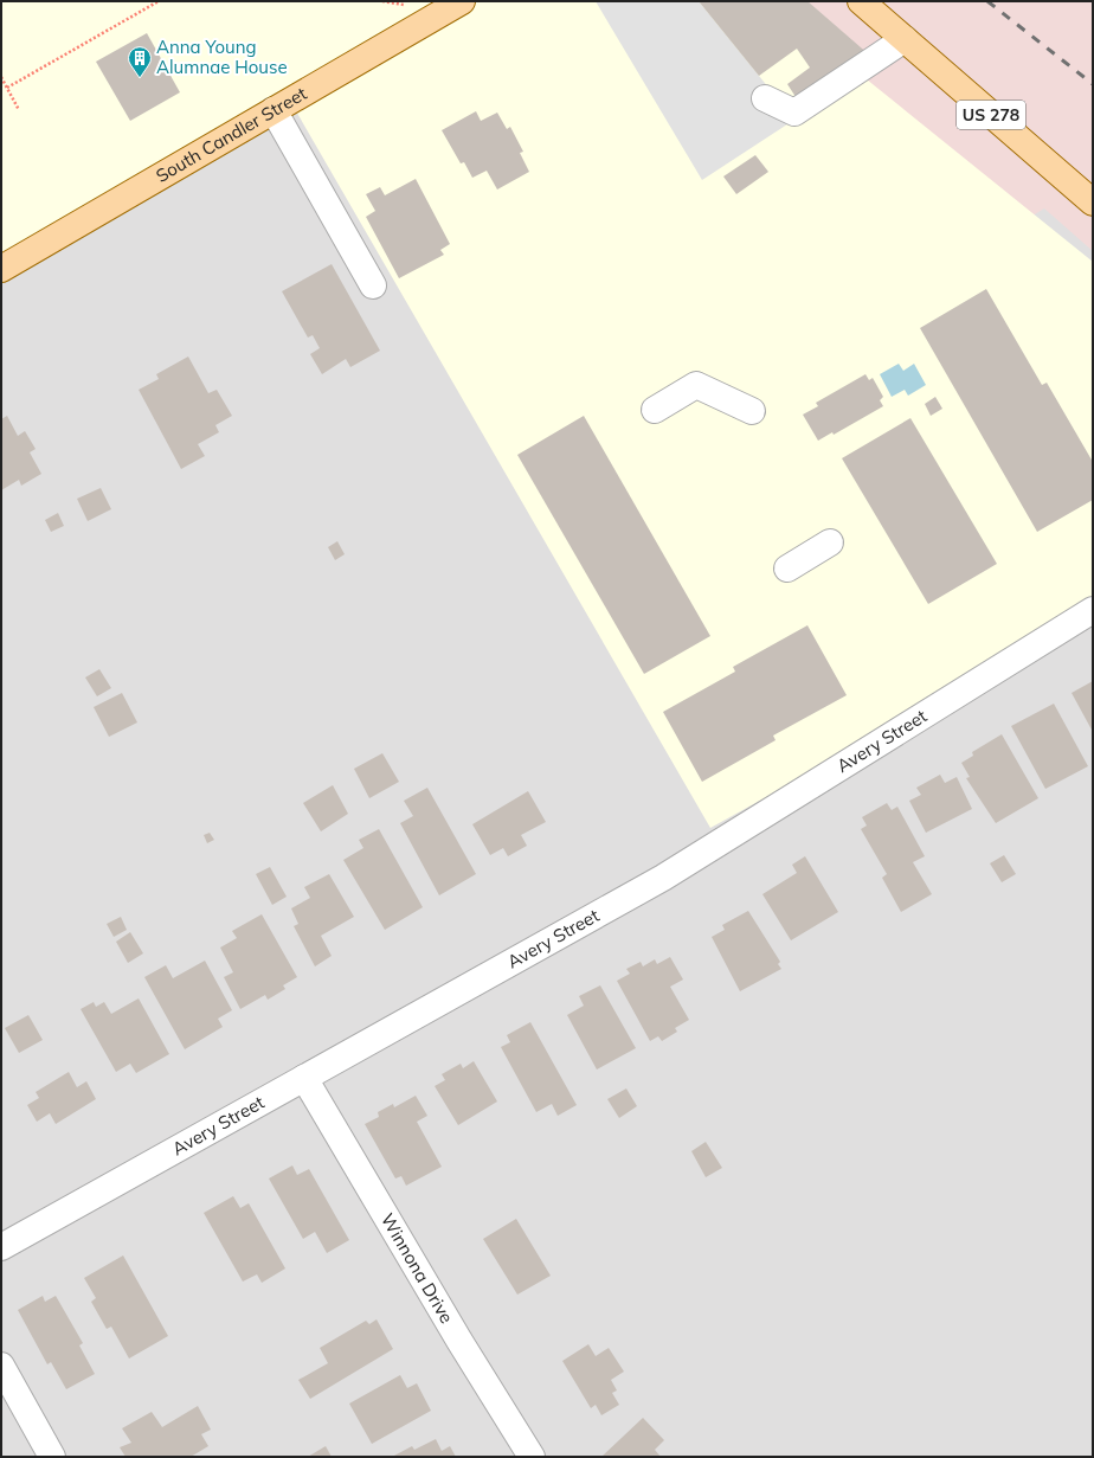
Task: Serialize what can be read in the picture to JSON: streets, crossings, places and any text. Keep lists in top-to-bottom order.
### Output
{
  "streets": {
    "main road": ["US 278", "South Candler Street"],
    "street": ["Avery Street", "Winnona Drive"]
  },
  "crossings": [
    ["Avery Street", "Winnona Drive"]
  ],
  "places": {
    "building": ["Anna Young Alumnae House"]
  }
}
